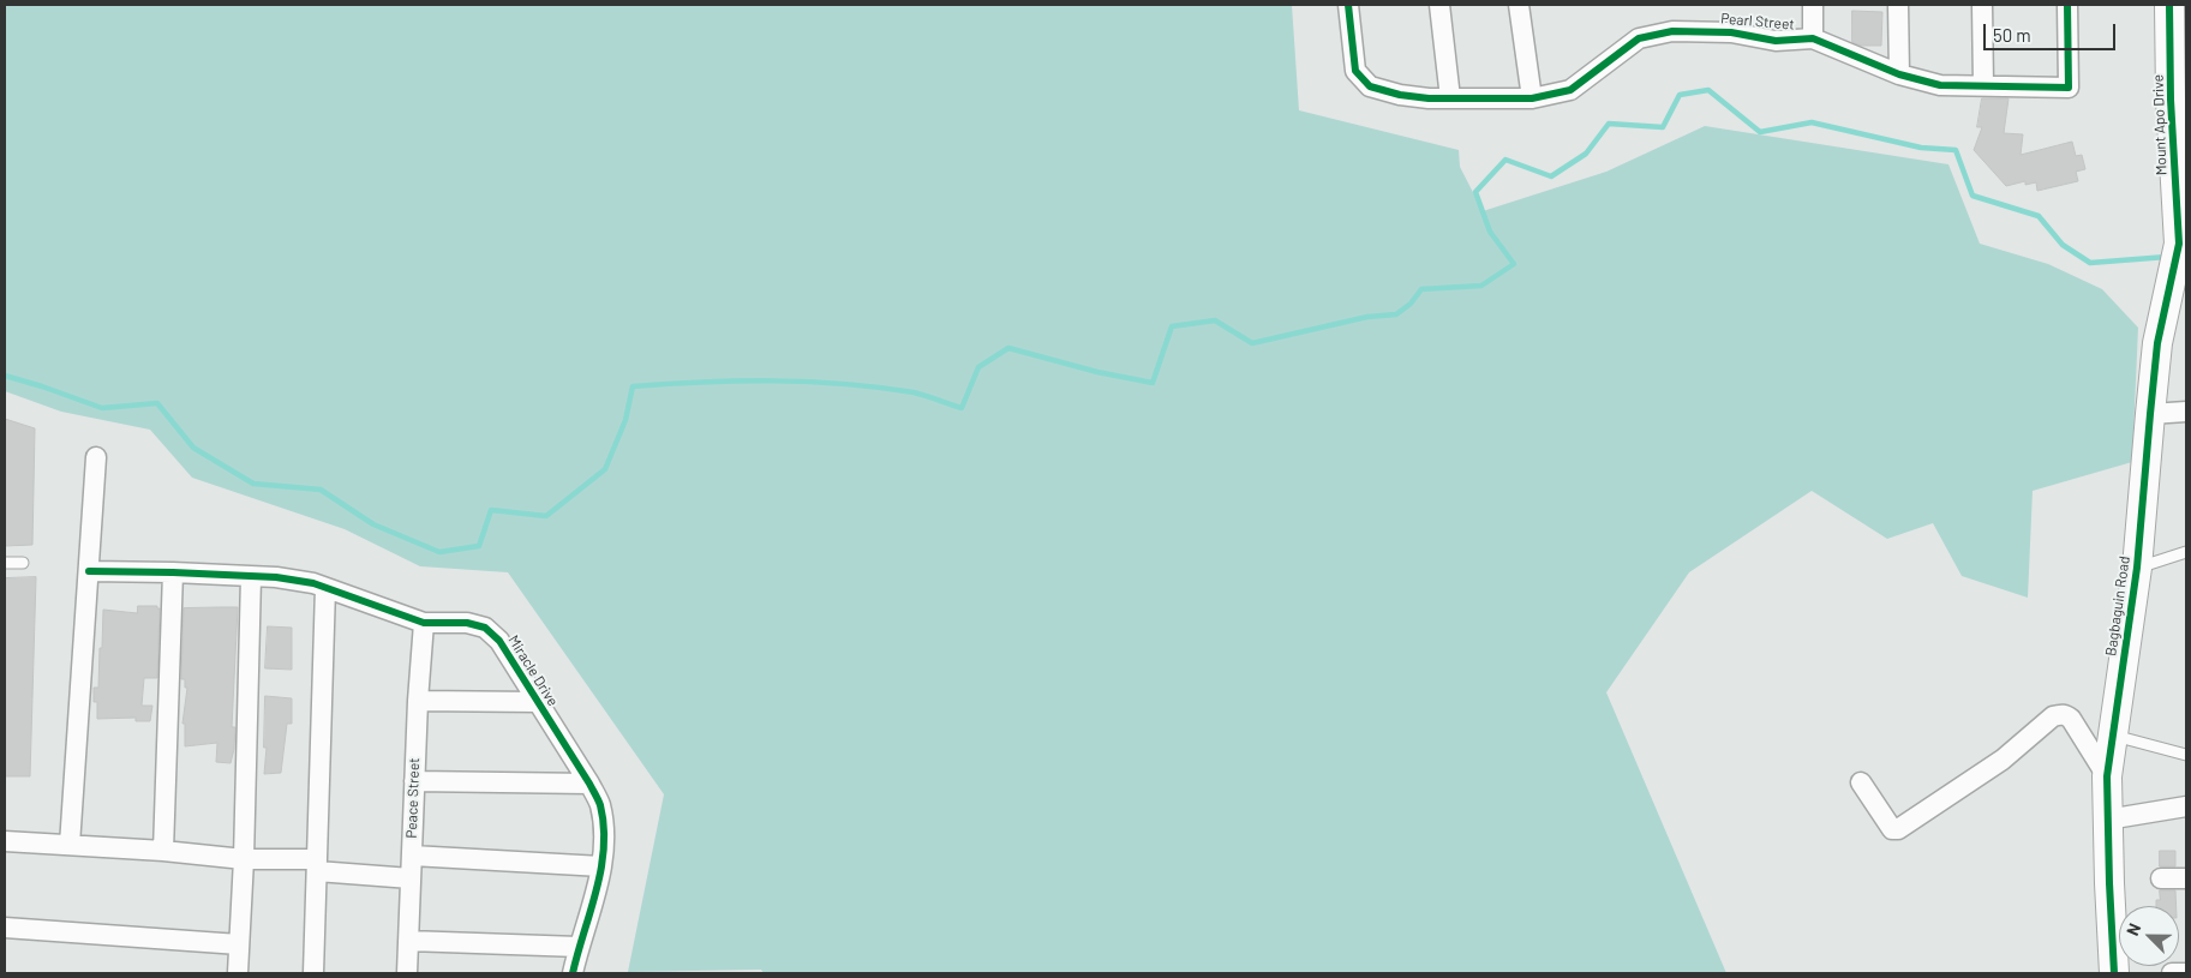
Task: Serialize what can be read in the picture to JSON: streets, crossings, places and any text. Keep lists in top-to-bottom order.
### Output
{
  "streets": {
    "street": [
      "Pearl Street",
      "Mount Apo Drive",
      "Bagbaguin Road",
      "Miracle Drive",
      "Peace Street"
    ]
  },
  "crossings": [
    ["Mount Apo Drive", "Bagbaguin Road"],
    ["Miracle Drive", "Peace Street"]
  ],
  "scale_bar": "50 m",
  "north": "top left"
}
